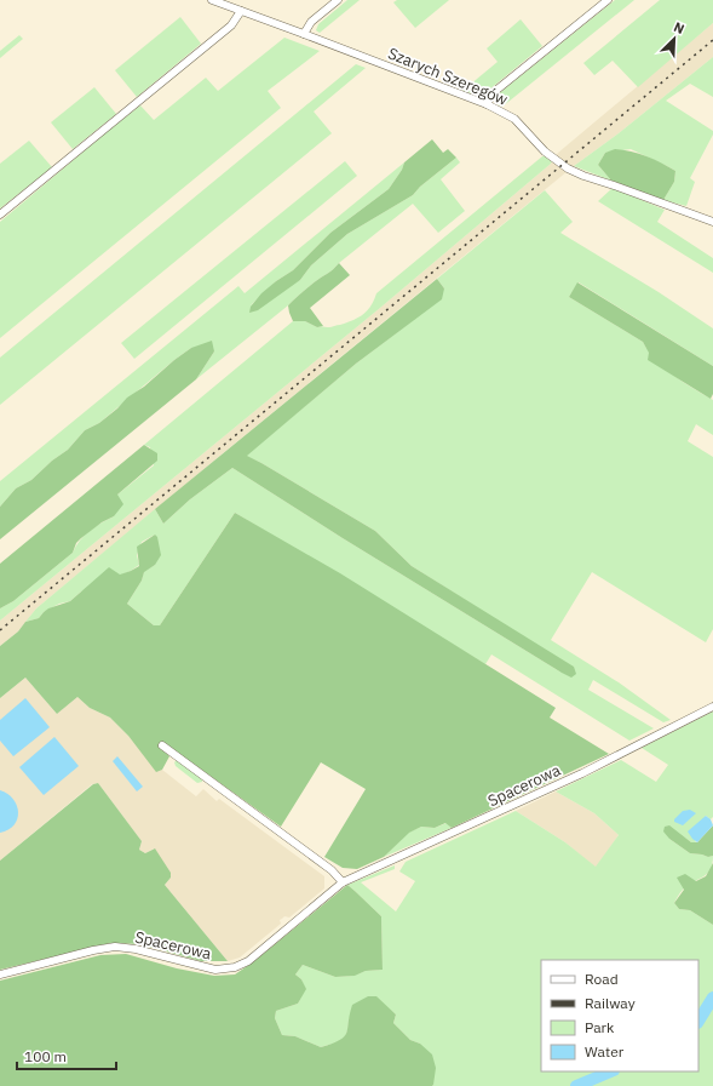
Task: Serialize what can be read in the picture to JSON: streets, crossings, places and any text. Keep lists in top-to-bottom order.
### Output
{
  "streets": {
    "street": ["Szarych Szeregów", "Spacerowa"]
  },
  "legend": [
    "Road",
    "Railway",
    "Park",
    "Water"
  ],
  "scale_bar": "100 m",
  "north": "top right"
}
